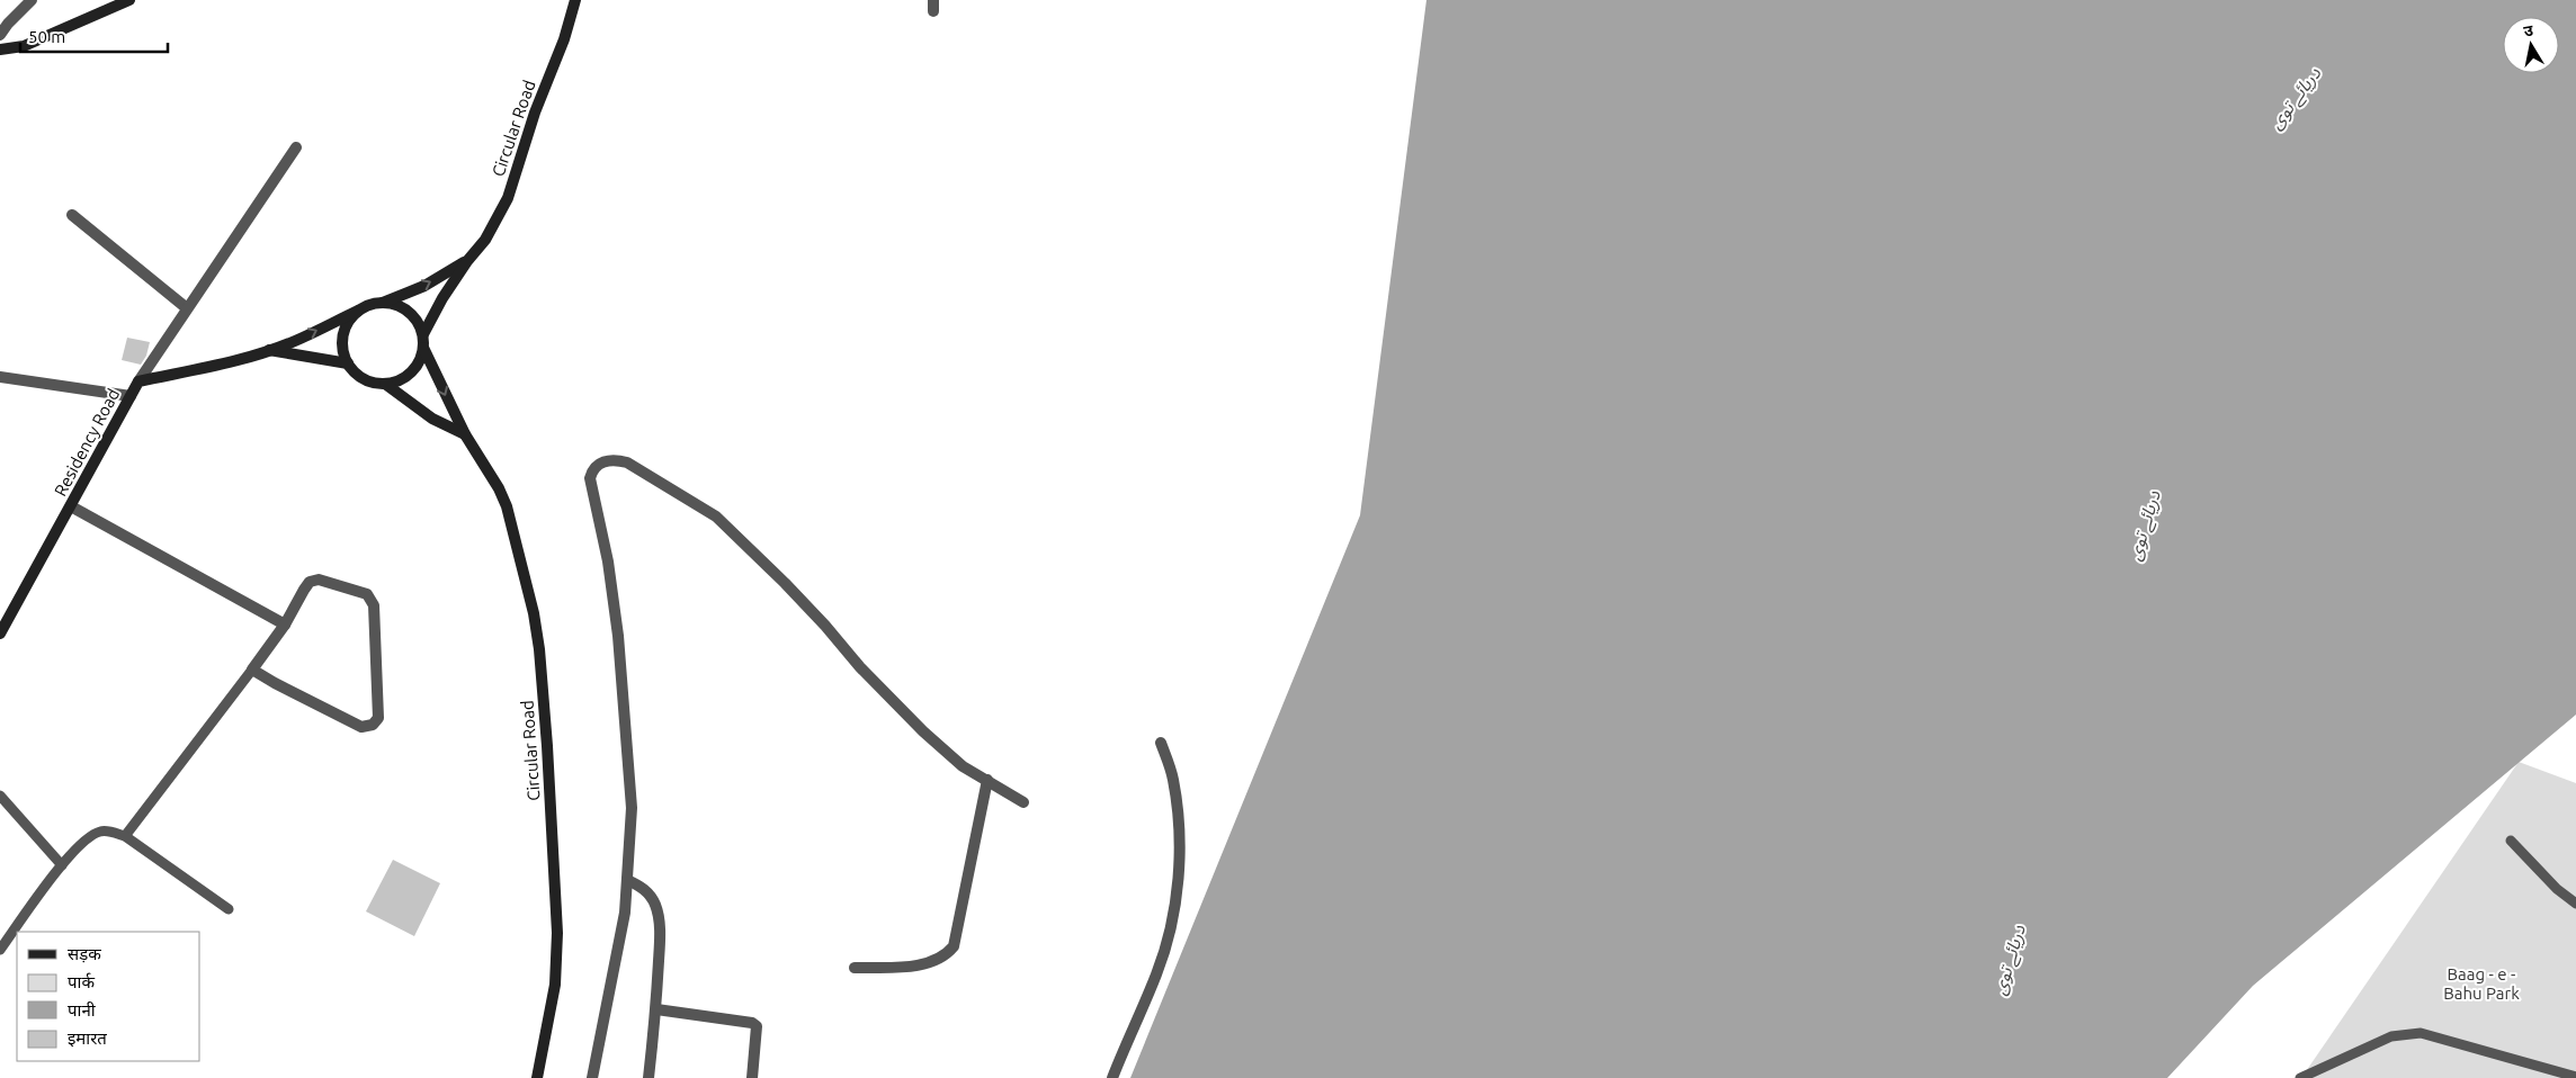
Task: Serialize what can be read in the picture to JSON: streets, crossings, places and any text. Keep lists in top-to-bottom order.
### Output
{
  "streets": {
    "main road": ["Circular Road", "Residency Road"]
  },
  "crossings": [
    ["Circular Road", "Residency Road"]
  ],
  "water": ["دریائے توی"],
  "parks": ["Baag - e - Bahu Park"],
  "legend": [
    "सड़क",
    "पार्क",
    "पानी",
    "इमारत"
  ],
  "scale_bar": "50 m",
  "north": "top"
}
